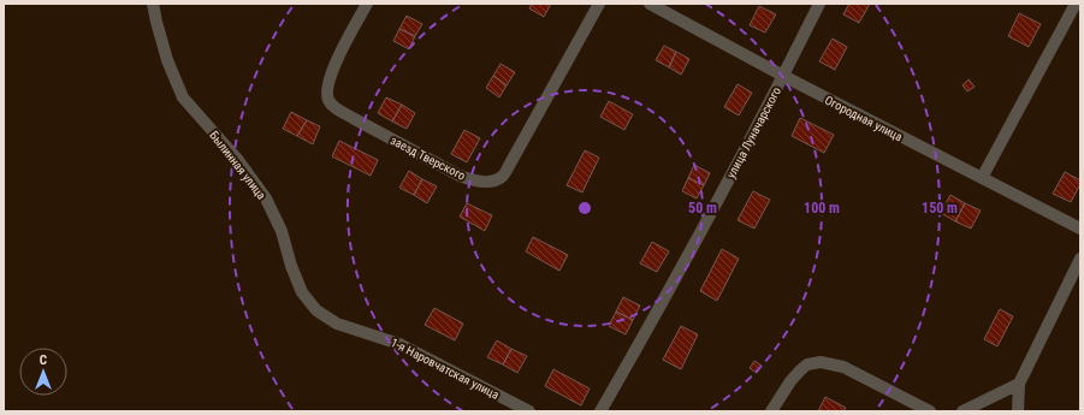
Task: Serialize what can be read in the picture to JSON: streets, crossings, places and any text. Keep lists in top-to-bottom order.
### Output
{
  "streets": {
    "street": [
      "Огородная улица",
      "улица Луначарского",
      "заезд Тверского",
      "Былинная улица",
      "1-я Наровчатская улица"
    ]
  },
  "crossings": [
    ["Огородная улица", "улица Луначарского"],
    ["Былинная улица", "1-я Наровчатская улица"]
  ],
  "north": "top",
  "rings": ["50 m", "100 m", "150 m"]
}
